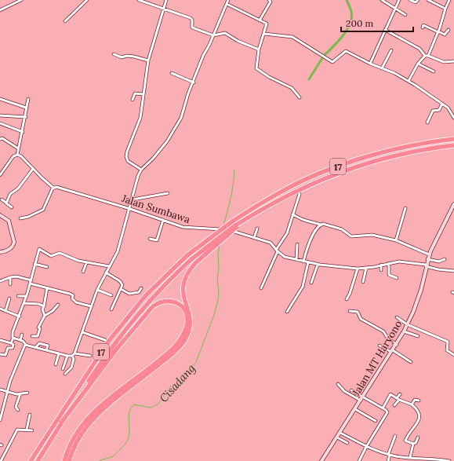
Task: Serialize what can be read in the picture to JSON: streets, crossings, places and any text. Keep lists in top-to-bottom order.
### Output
{
  "streets": {
    "highway": ["17"],
    "main road": ["Jalan MT Haryono"],
    "street": ["Jalan Sumbawa"]
  },
  "crossings": [
    ["Jalan Sumbawa", "Jalan MT Haryono"]
  ],
  "water": ["Cisadang"],
  "scale_bar": "200 m"
}
